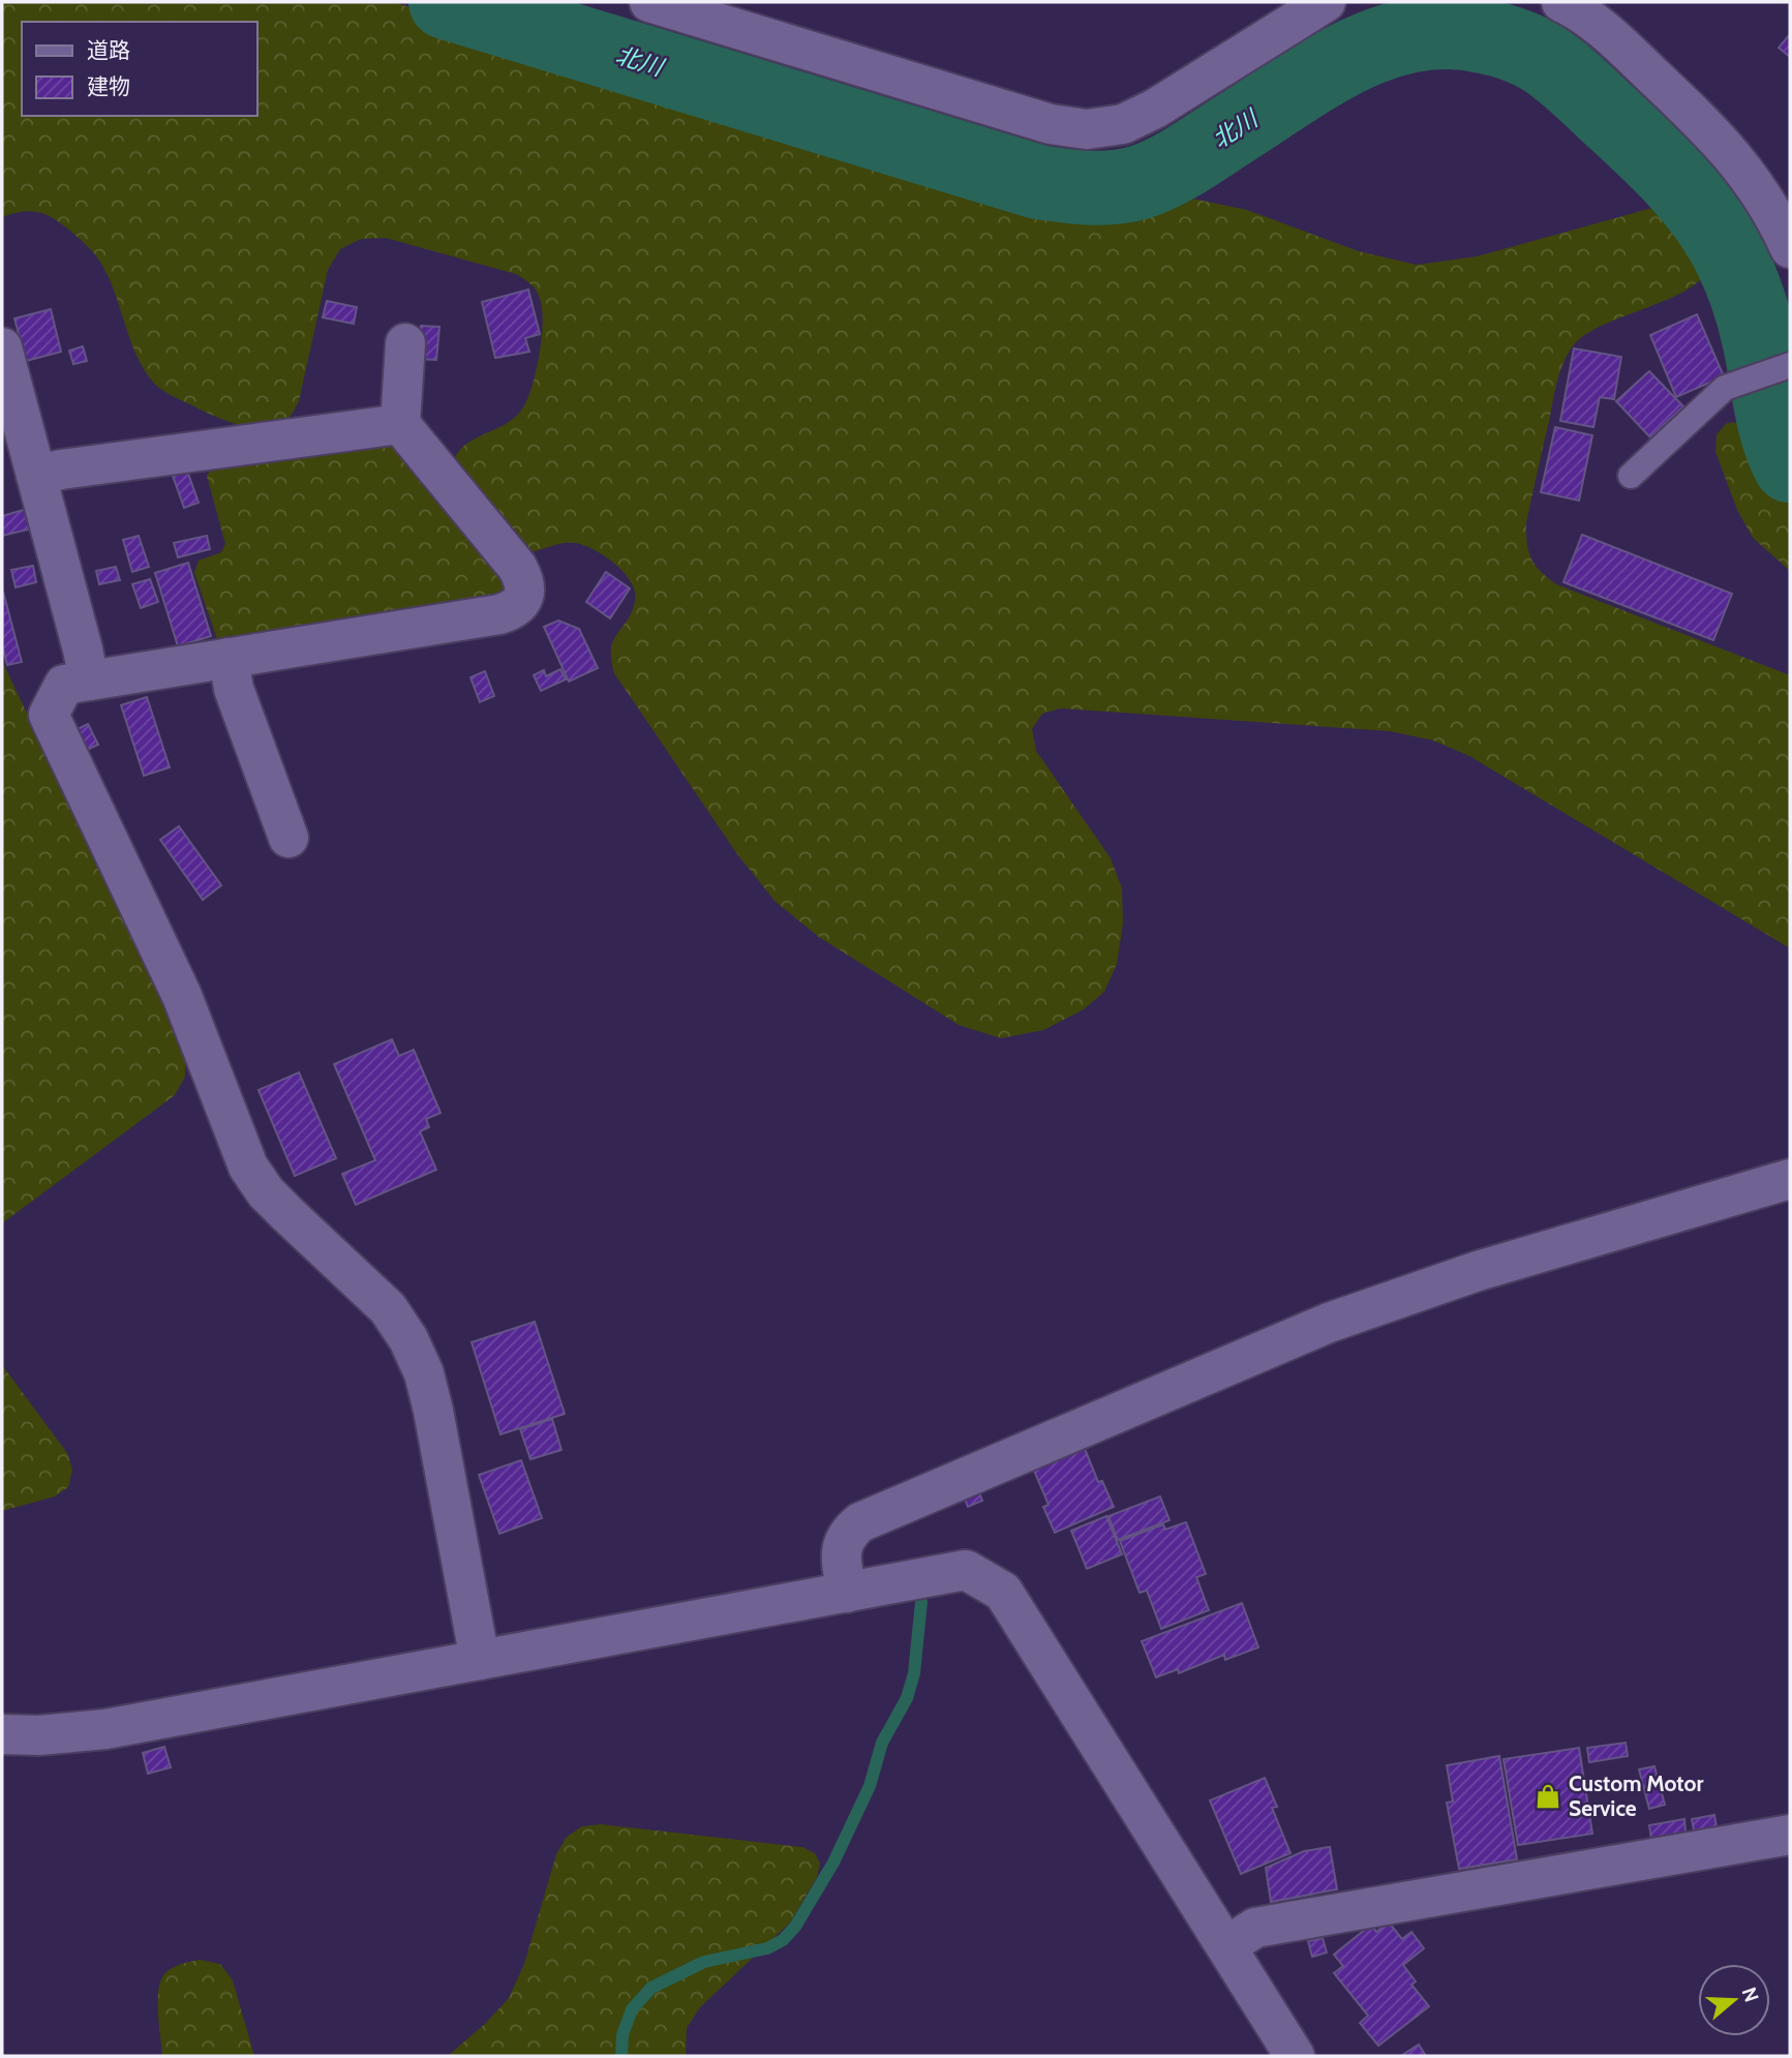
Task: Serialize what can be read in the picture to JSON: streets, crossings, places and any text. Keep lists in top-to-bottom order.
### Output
{
  "water": ["北川"],
  "places": {
    "shop": ["Custom Motor Service"]
  },
  "legend": ["道路", "建物"],
  "north": "right"
}
